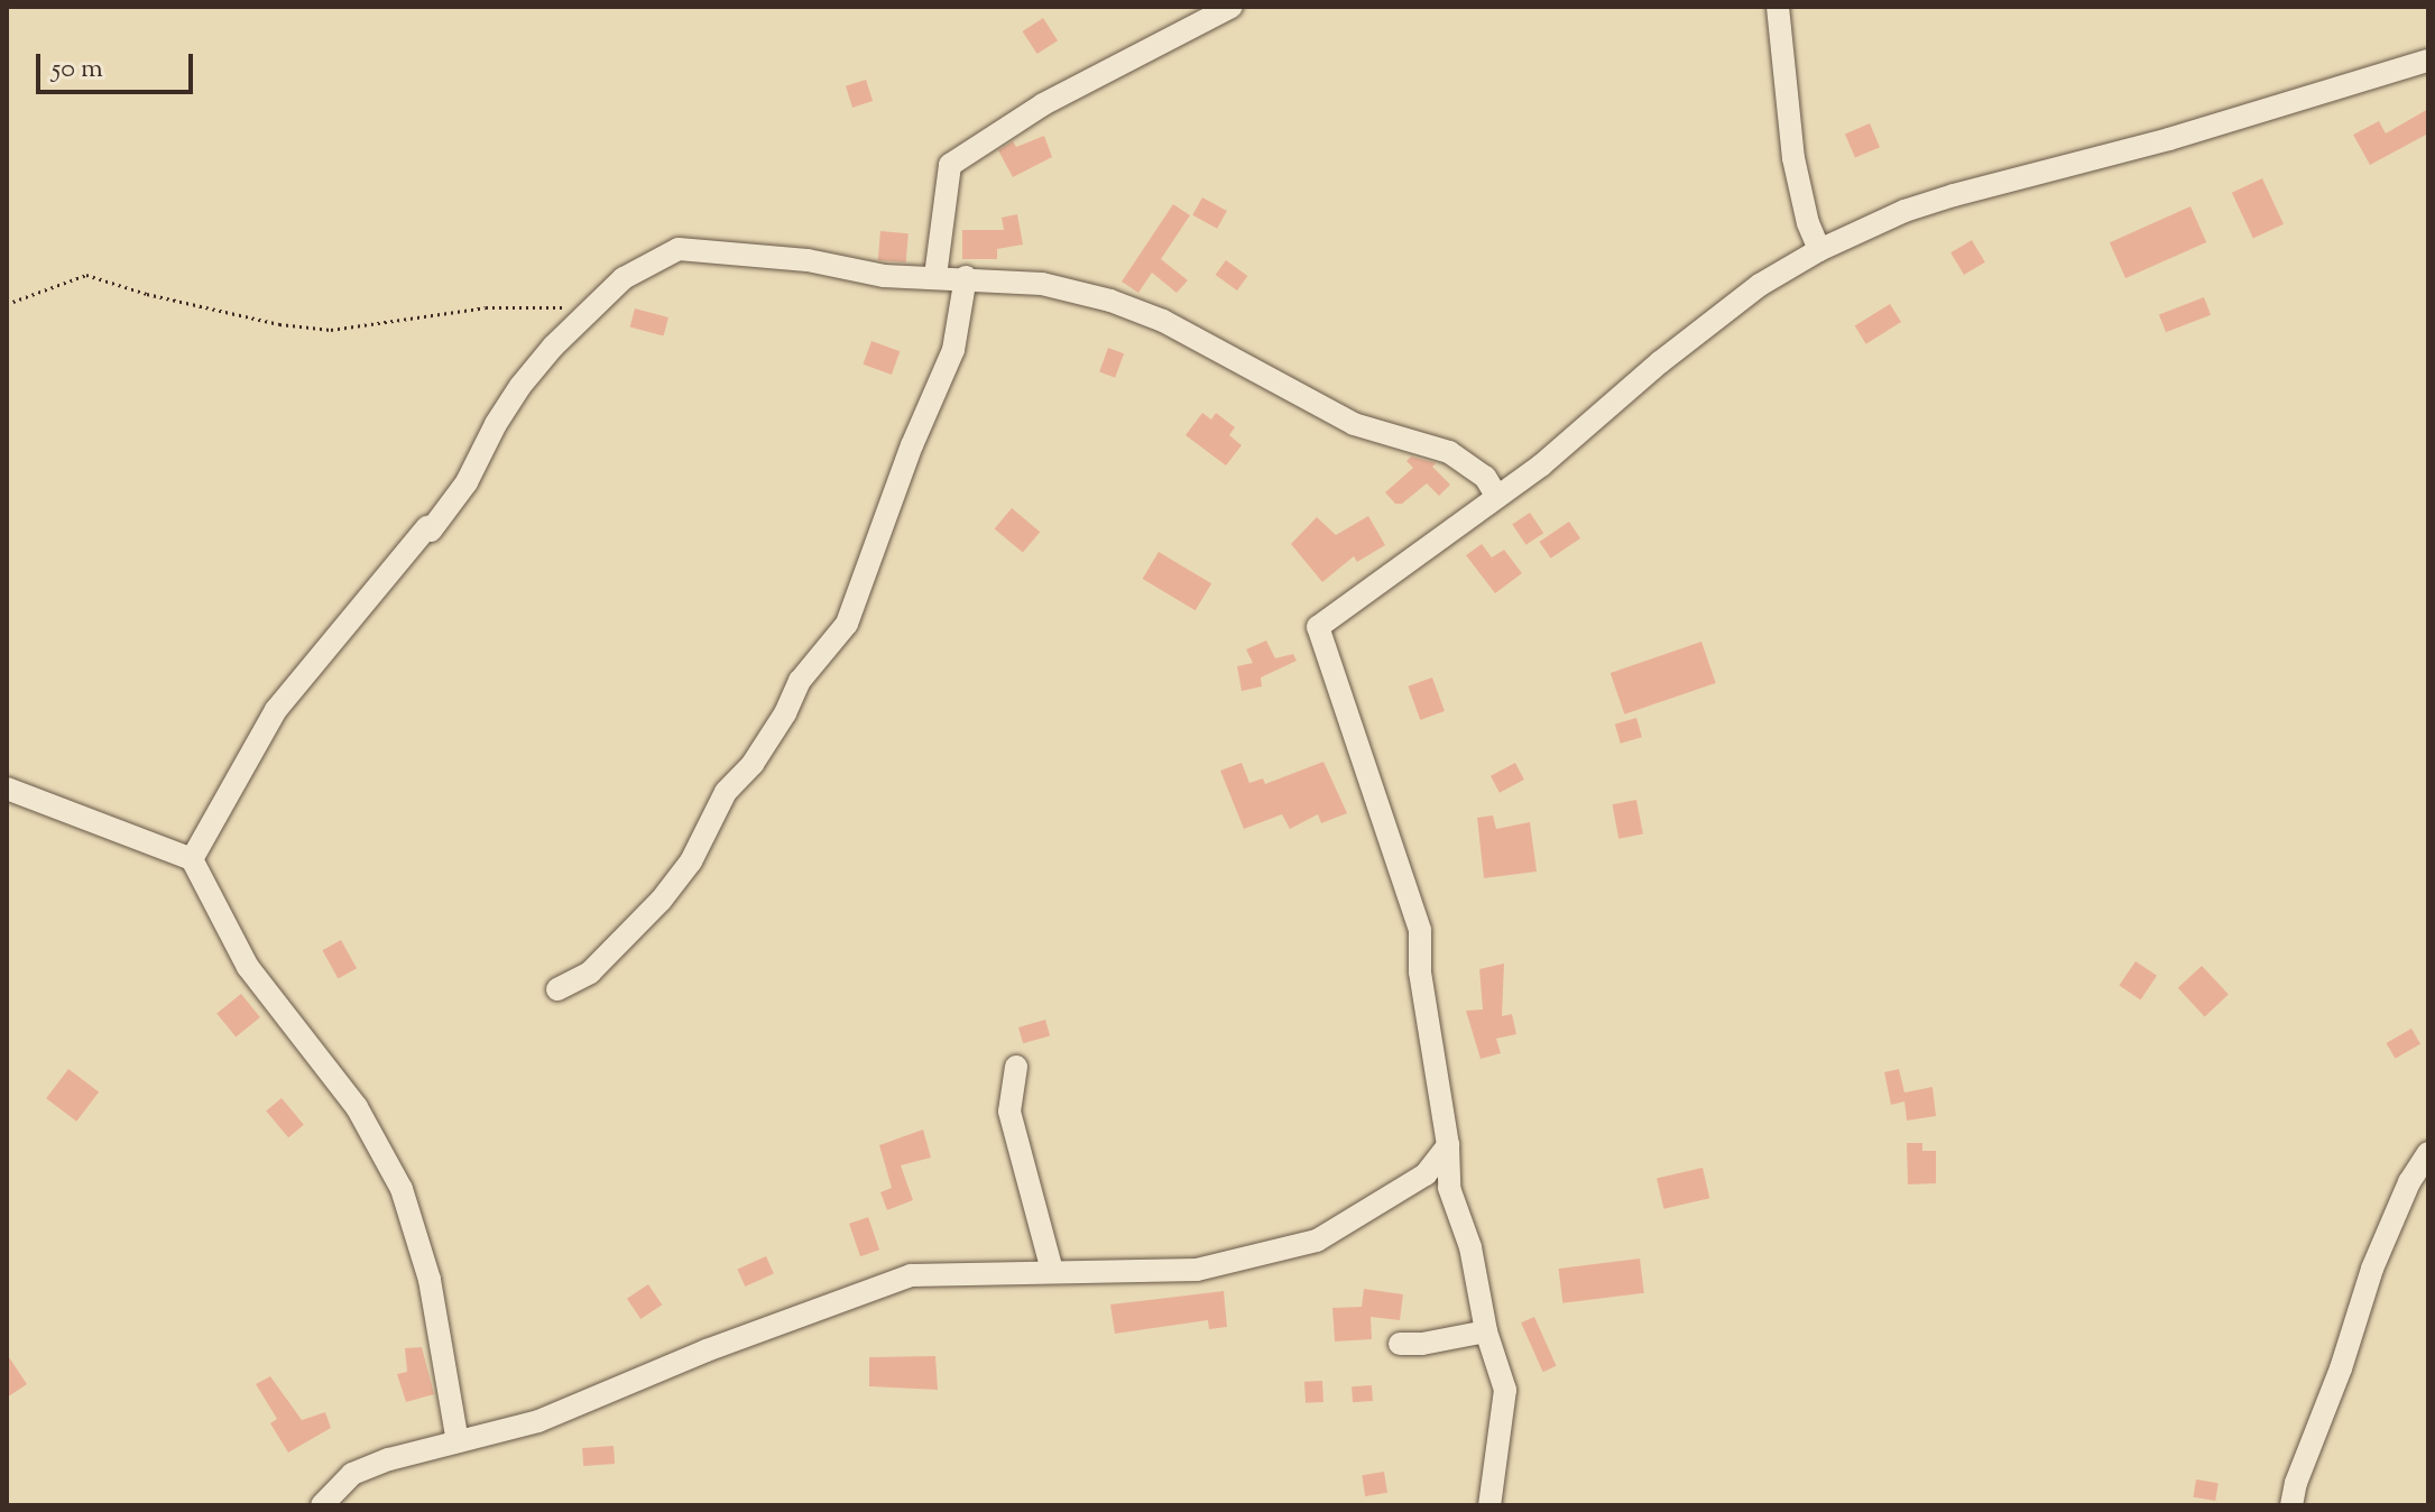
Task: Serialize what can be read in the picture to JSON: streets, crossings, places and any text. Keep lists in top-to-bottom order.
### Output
{
  "scale_bar": "50 m"
}
